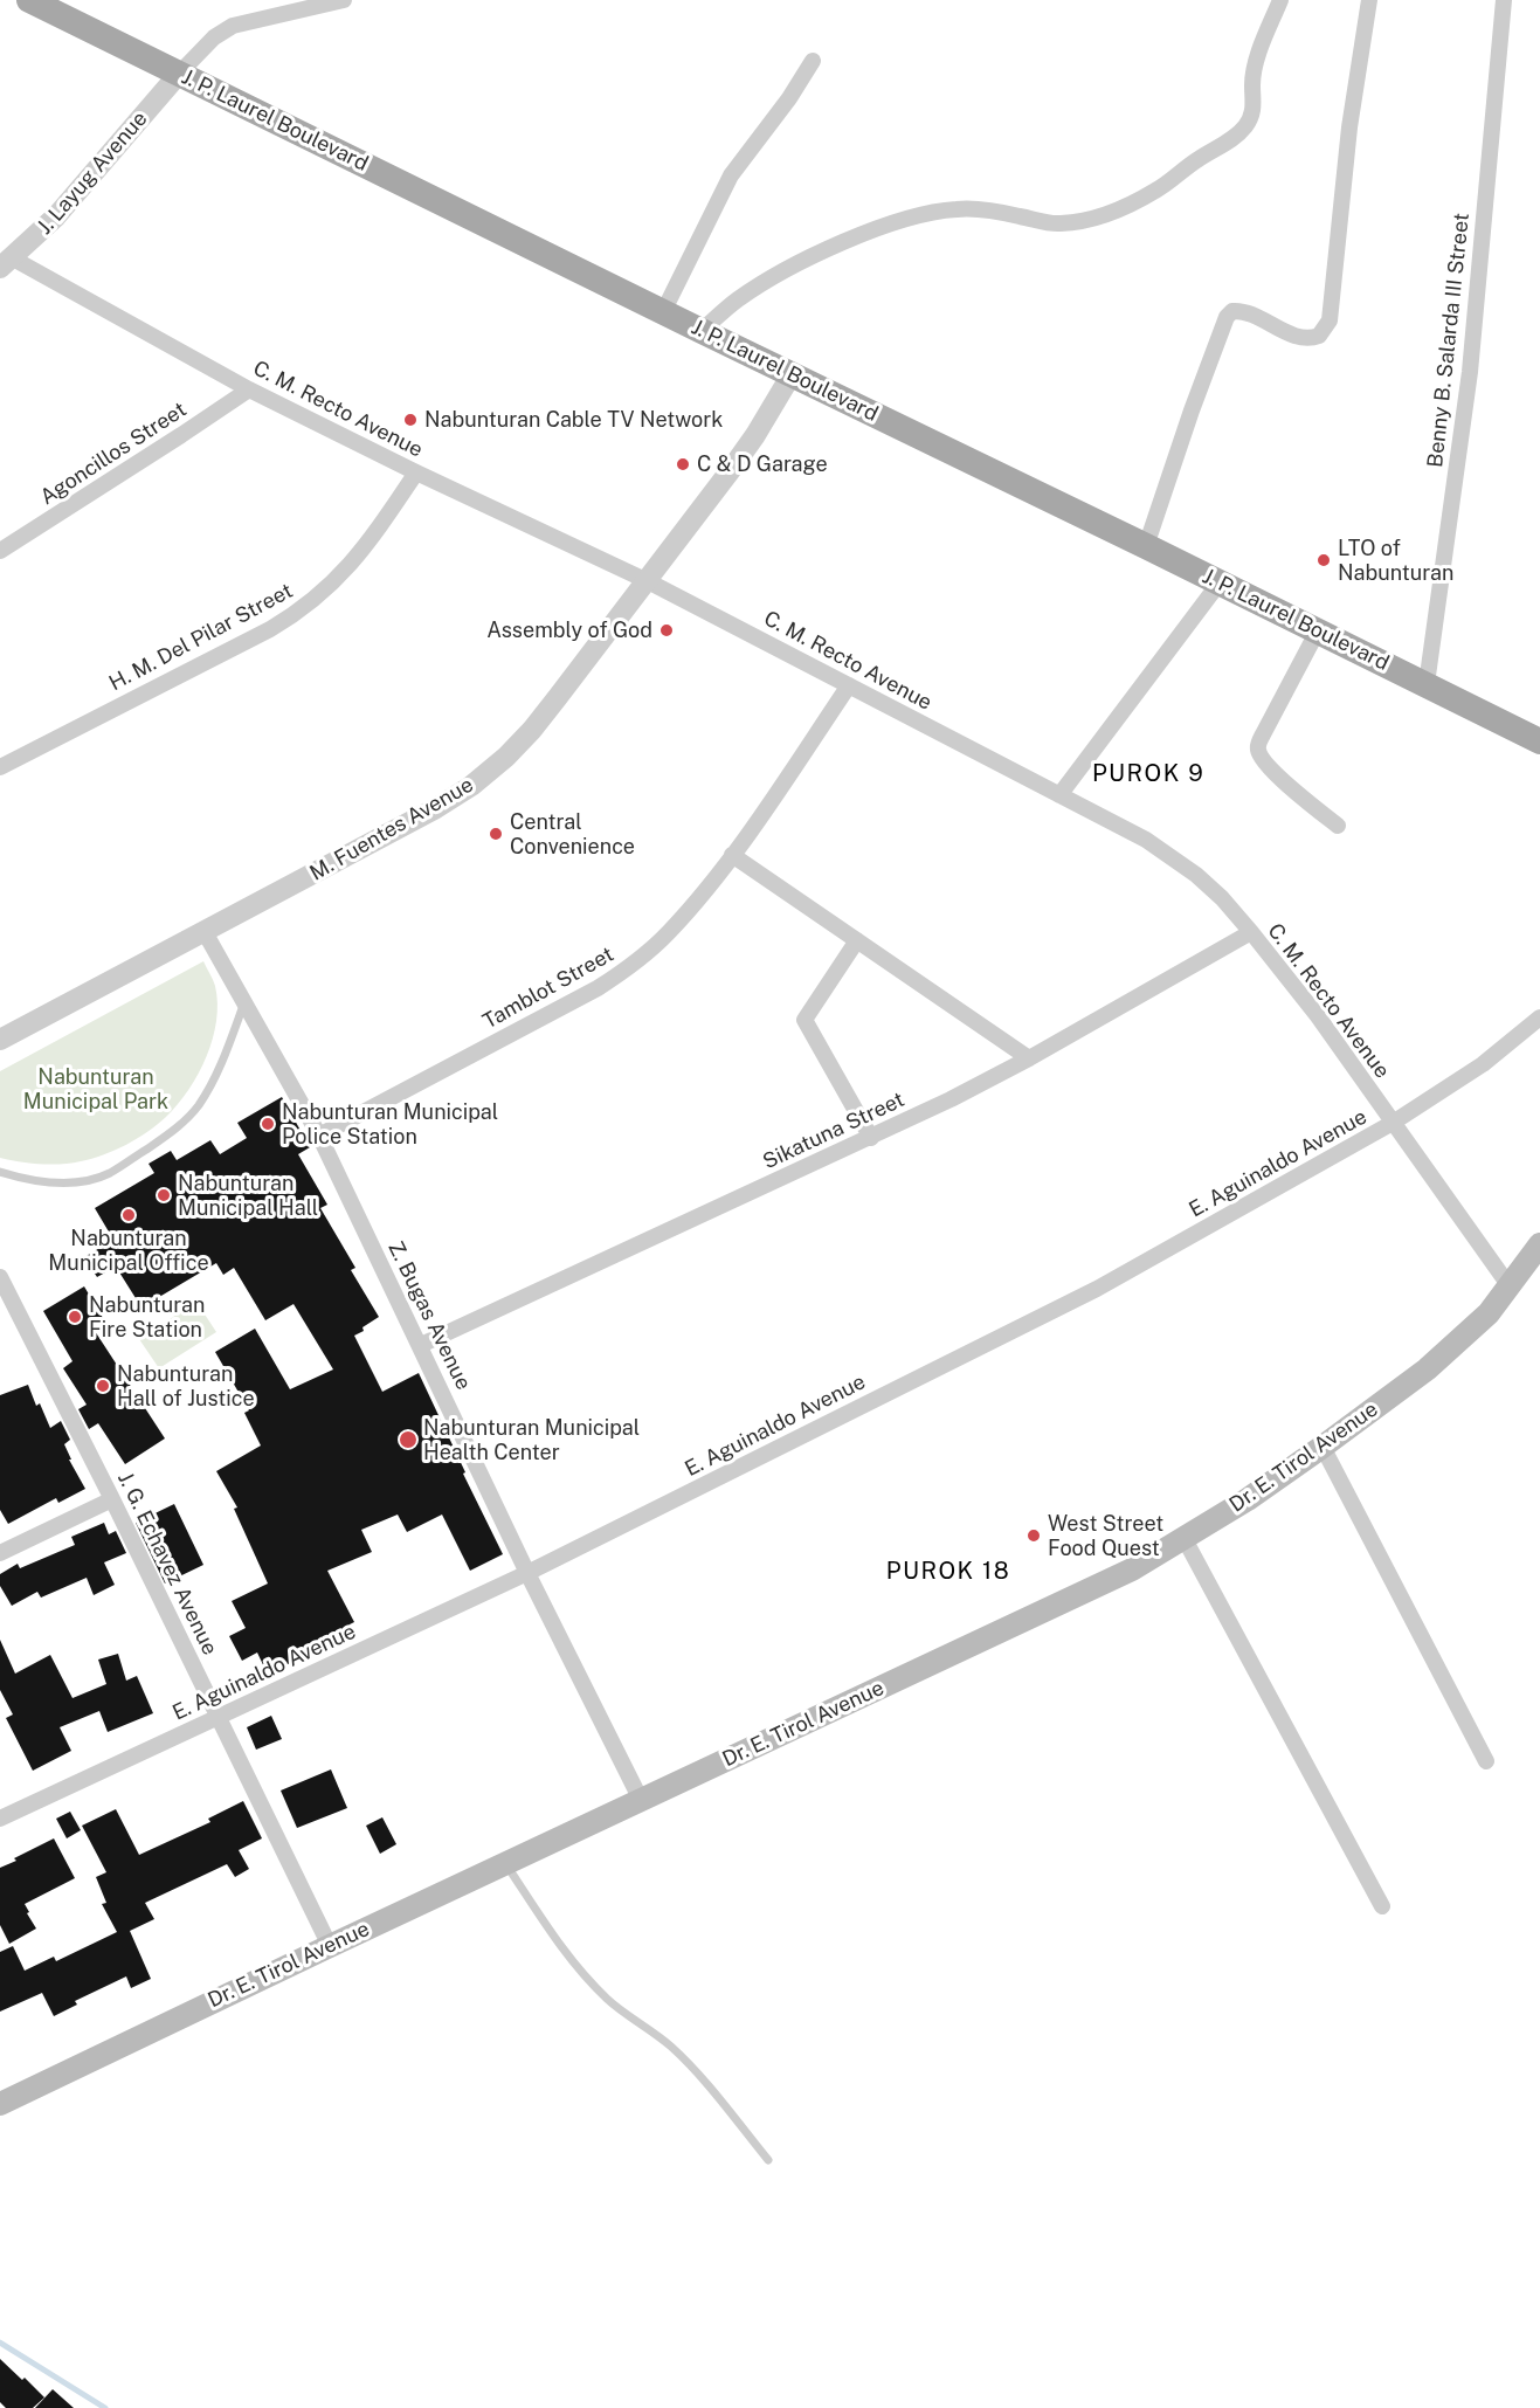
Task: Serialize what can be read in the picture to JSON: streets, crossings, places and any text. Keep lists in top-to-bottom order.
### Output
{
  "streets": {
    "main road": ["J. P. Laurel Boulevard", "Dr. E. Tirol Avenue"],
    "street": [
      "J. Layug Avenue",
      "Benny B. Salarda III Street",
      "C. M. Recto Avenue",
      "Agoncillos Street",
      "H. M. Del Pilar Street",
      "M. Fuentes Avenue",
      "Tamblot Street",
      "Sikatuna Street",
      "E. Aguinaldo Avenue",
      "Z. Bugas Avenue",
      "J. G. Echavez Avenue"
    ]
  },
  "crossings": [
    ["J. P. Laurel Boulevard", "J. Layug Avenue"],
    ["J. P. Laurel Boulevard", "Benny B. Salarda III Street"],
    ["J. P. Laurel Boulevard", "M. Fuentes Avenue"],
    ["J. Layug Avenue", "C. M. Recto Avenue"],
    ["C. M. Recto Avenue", "Agoncillos Street"],
    ["C. M. Recto Avenue", "H. M. Del Pilar Street"],
    ["C. M. Recto Avenue", "M. Fuentes Avenue"],
    ["C. M. Recto Avenue", "Tamblot Street"],
    ["C. M. Recto Avenue", "Sikatuna Street"],
    ["C. M. Recto Avenue", "E. Aguinaldo Avenue"],
    ["C. M. Recto Avenue", "Dr. E. Tirol Avenue"],
    ["M. Fuentes Avenue", "Z. Bugas Avenue"],
    ["Tamblot Street", "Z. Bugas Avenue"],
    ["Sikatuna Street", "Z. Bugas Avenue"],
    ["E. Aguinaldo Avenue", "Z. Bugas Avenue"],
    ["E. Aguinaldo Avenue", "J. G. Echavez Avenue"],
    ["Z. Bugas Avenue", "Dr. E. Tirol Avenue"],
    ["Dr. E. Tirol Avenue", "J. G. Echavez Avenue"]
  ],
  "districts": ["PUROK 9", "PUROK 18"],
  "parks": ["Nabunturan Municipal Park"],
  "places": [
    "Nabunturan Cable TV Network",
    "C & D Garage",
    "LTO of Nabunturan",
    "Assembly of God",
    "Central Convenience",
    "Nabunturan Municipal Police Station",
    "Nabunturan Municipal Hall",
    "Nabunturan Municipal Office",
    "Nabunturan Fire Station",
    "Nabunturan Hall of Justice",
    "Nabunturan Municipal Health Center",
    "West Street Food Quest"
  ]
}
